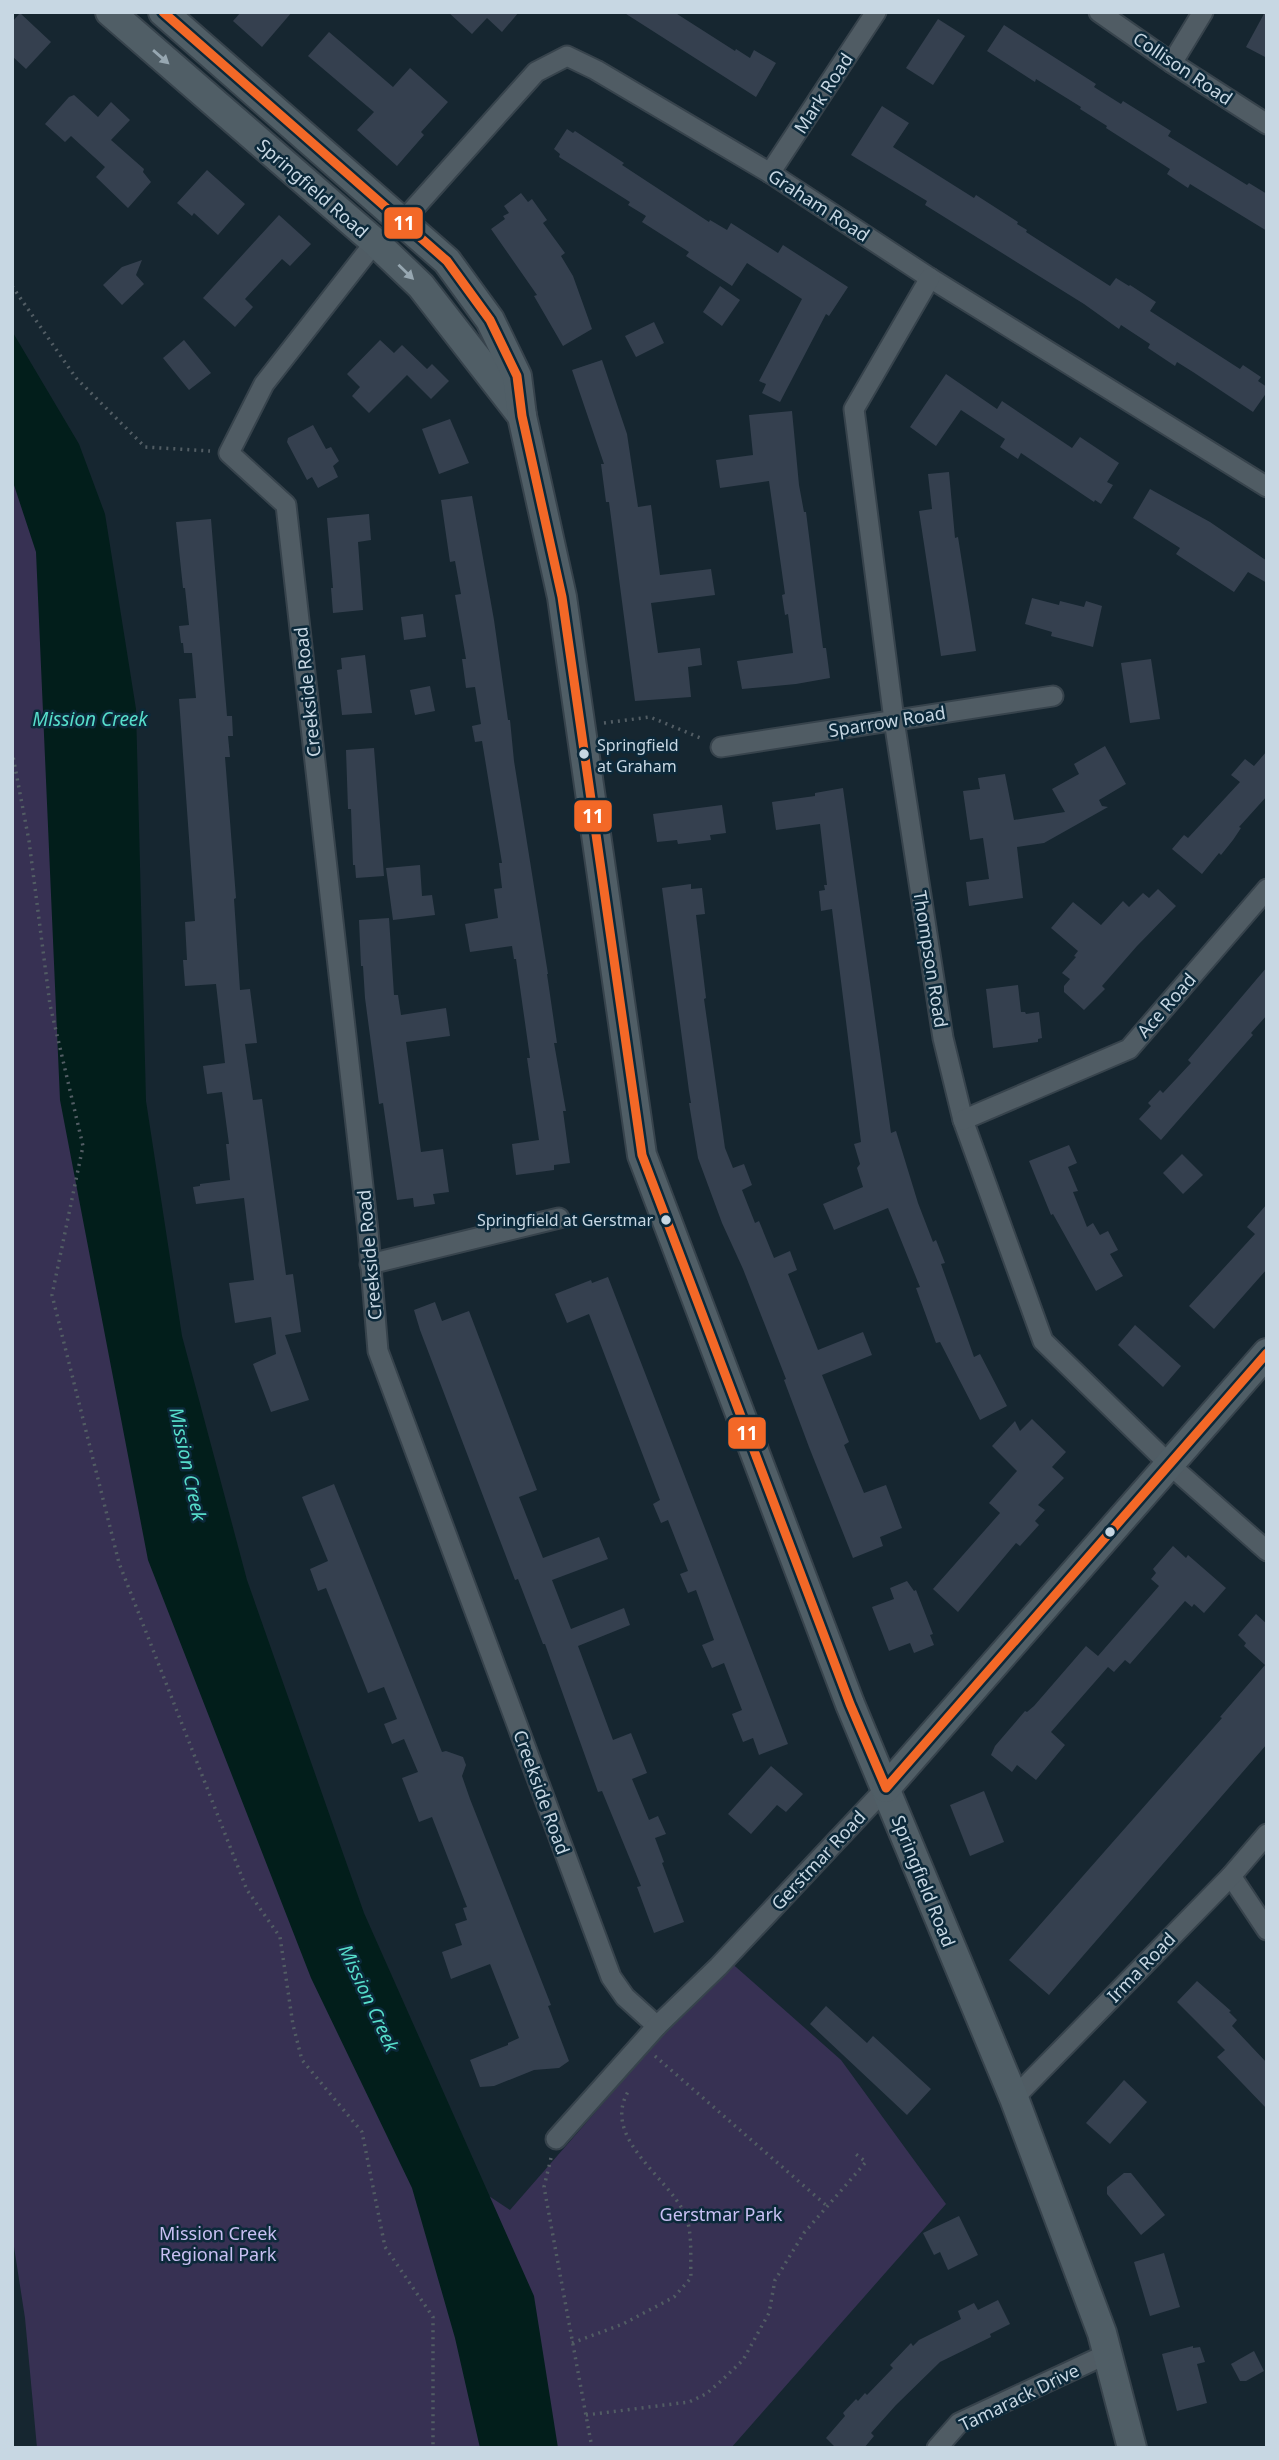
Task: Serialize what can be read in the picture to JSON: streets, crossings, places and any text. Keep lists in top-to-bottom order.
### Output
{
  "streets": {
    "main road": ["Springfield Road", "Gerstmar Road"],
    "street": [
      "Collison Road",
      "Mark Road",
      "Graham Road",
      "Creekside Road",
      "Sparrow Road",
      "Thompson Road",
      "Ace Road",
      "Irma Road",
      "Tamarack Drive"
    ]
  },
  "crossings": [
    ["Mark Road", "Graham Road"],
    ["Springfield Road", "Graham Road"],
    ["Springfield Road", "Gerstmar Road"],
    ["Springfield Road", "Irma Road"],
    ["Springfield Road", "Tamarack Drive"],
    ["Graham Road", "Thompson Road"],
    ["Creekside Road", "Gerstmar Road"],
    ["Sparrow Road", "Thompson Road"],
    ["Thompson Road", "Ace Road"],
    ["Thompson Road", "Gerstmar Road"]
  ],
  "water": ["Mission Creek"],
  "parks": ["Gerstmar Park", "Mission Creek Regional Park"],
  "places": ["Springfield at Graham", "Springfield at Gerstmar"],
  "lines": ["transit line 11"]
}
